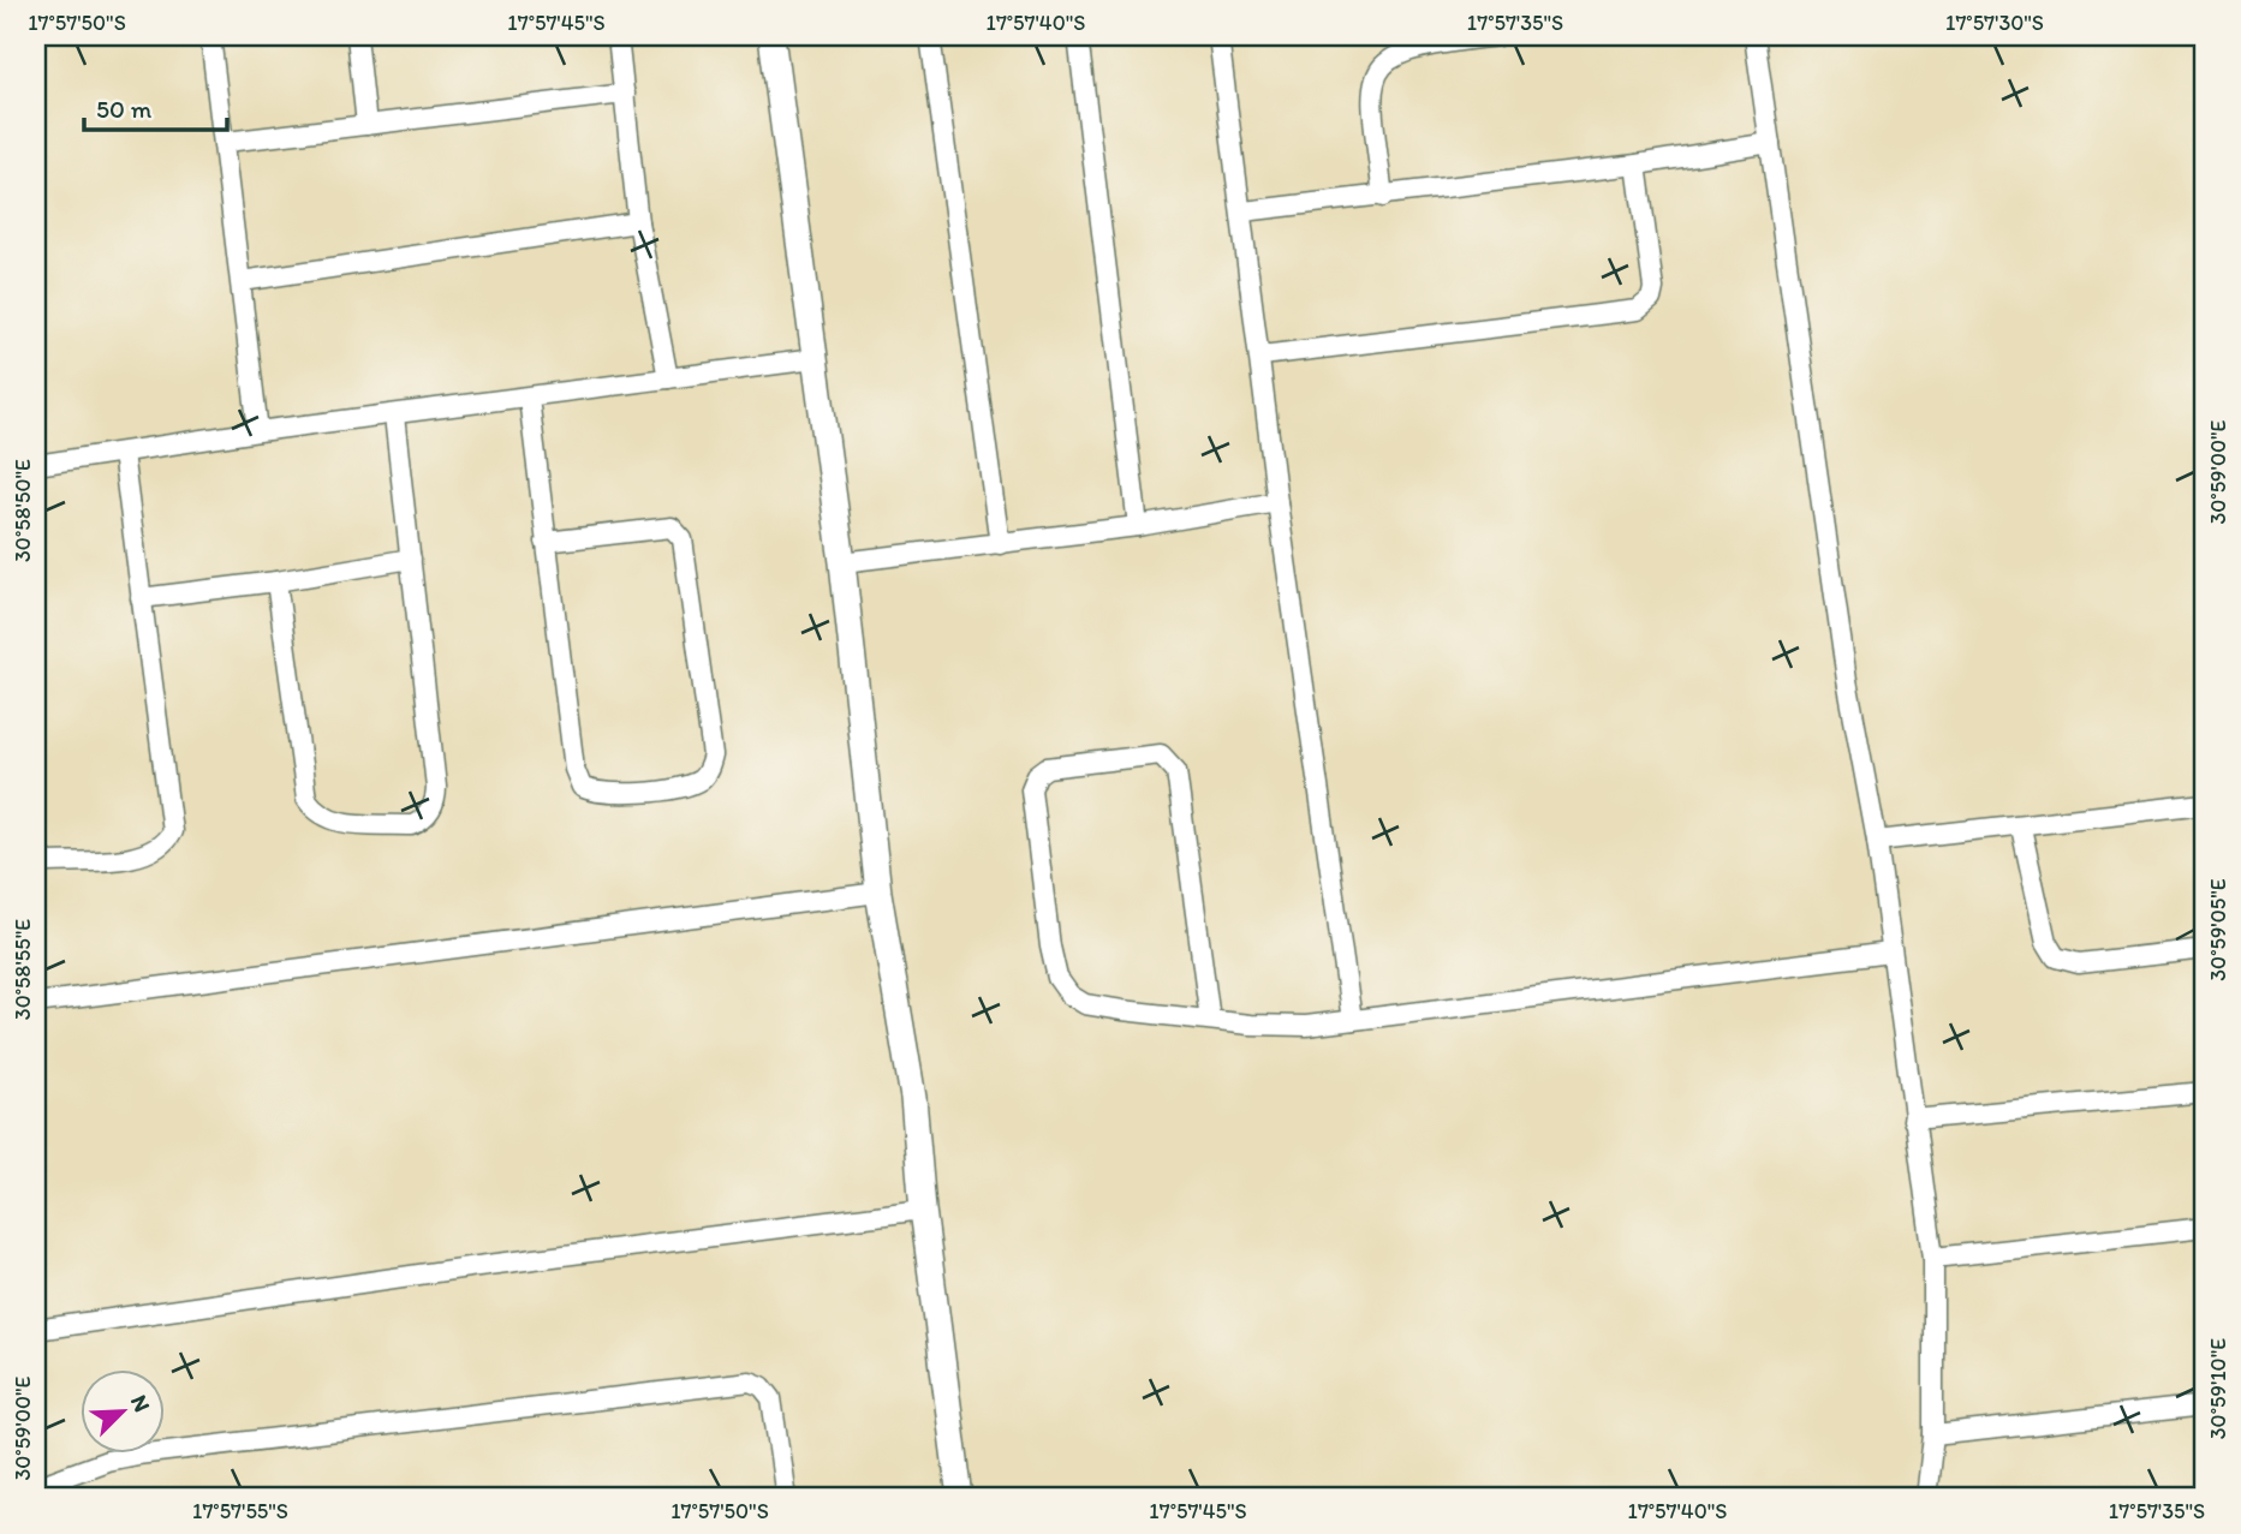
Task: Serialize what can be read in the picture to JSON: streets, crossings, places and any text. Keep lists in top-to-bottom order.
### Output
{
  "scale_bar": "50 m",
  "north": "top right",
  "coordinates": [
    "17°57'50\"S",
    "17°57'45\"S",
    "17°57'40\"S",
    "17°57'35\"S",
    "17°57'30\"S",
    "30°59'00\"E",
    "30°58'50\"E",
    "30°59'05\"E",
    "30°58'55\"E",
    "30°59'10\"E",
    "17°57'55\"S"
  ]
}
